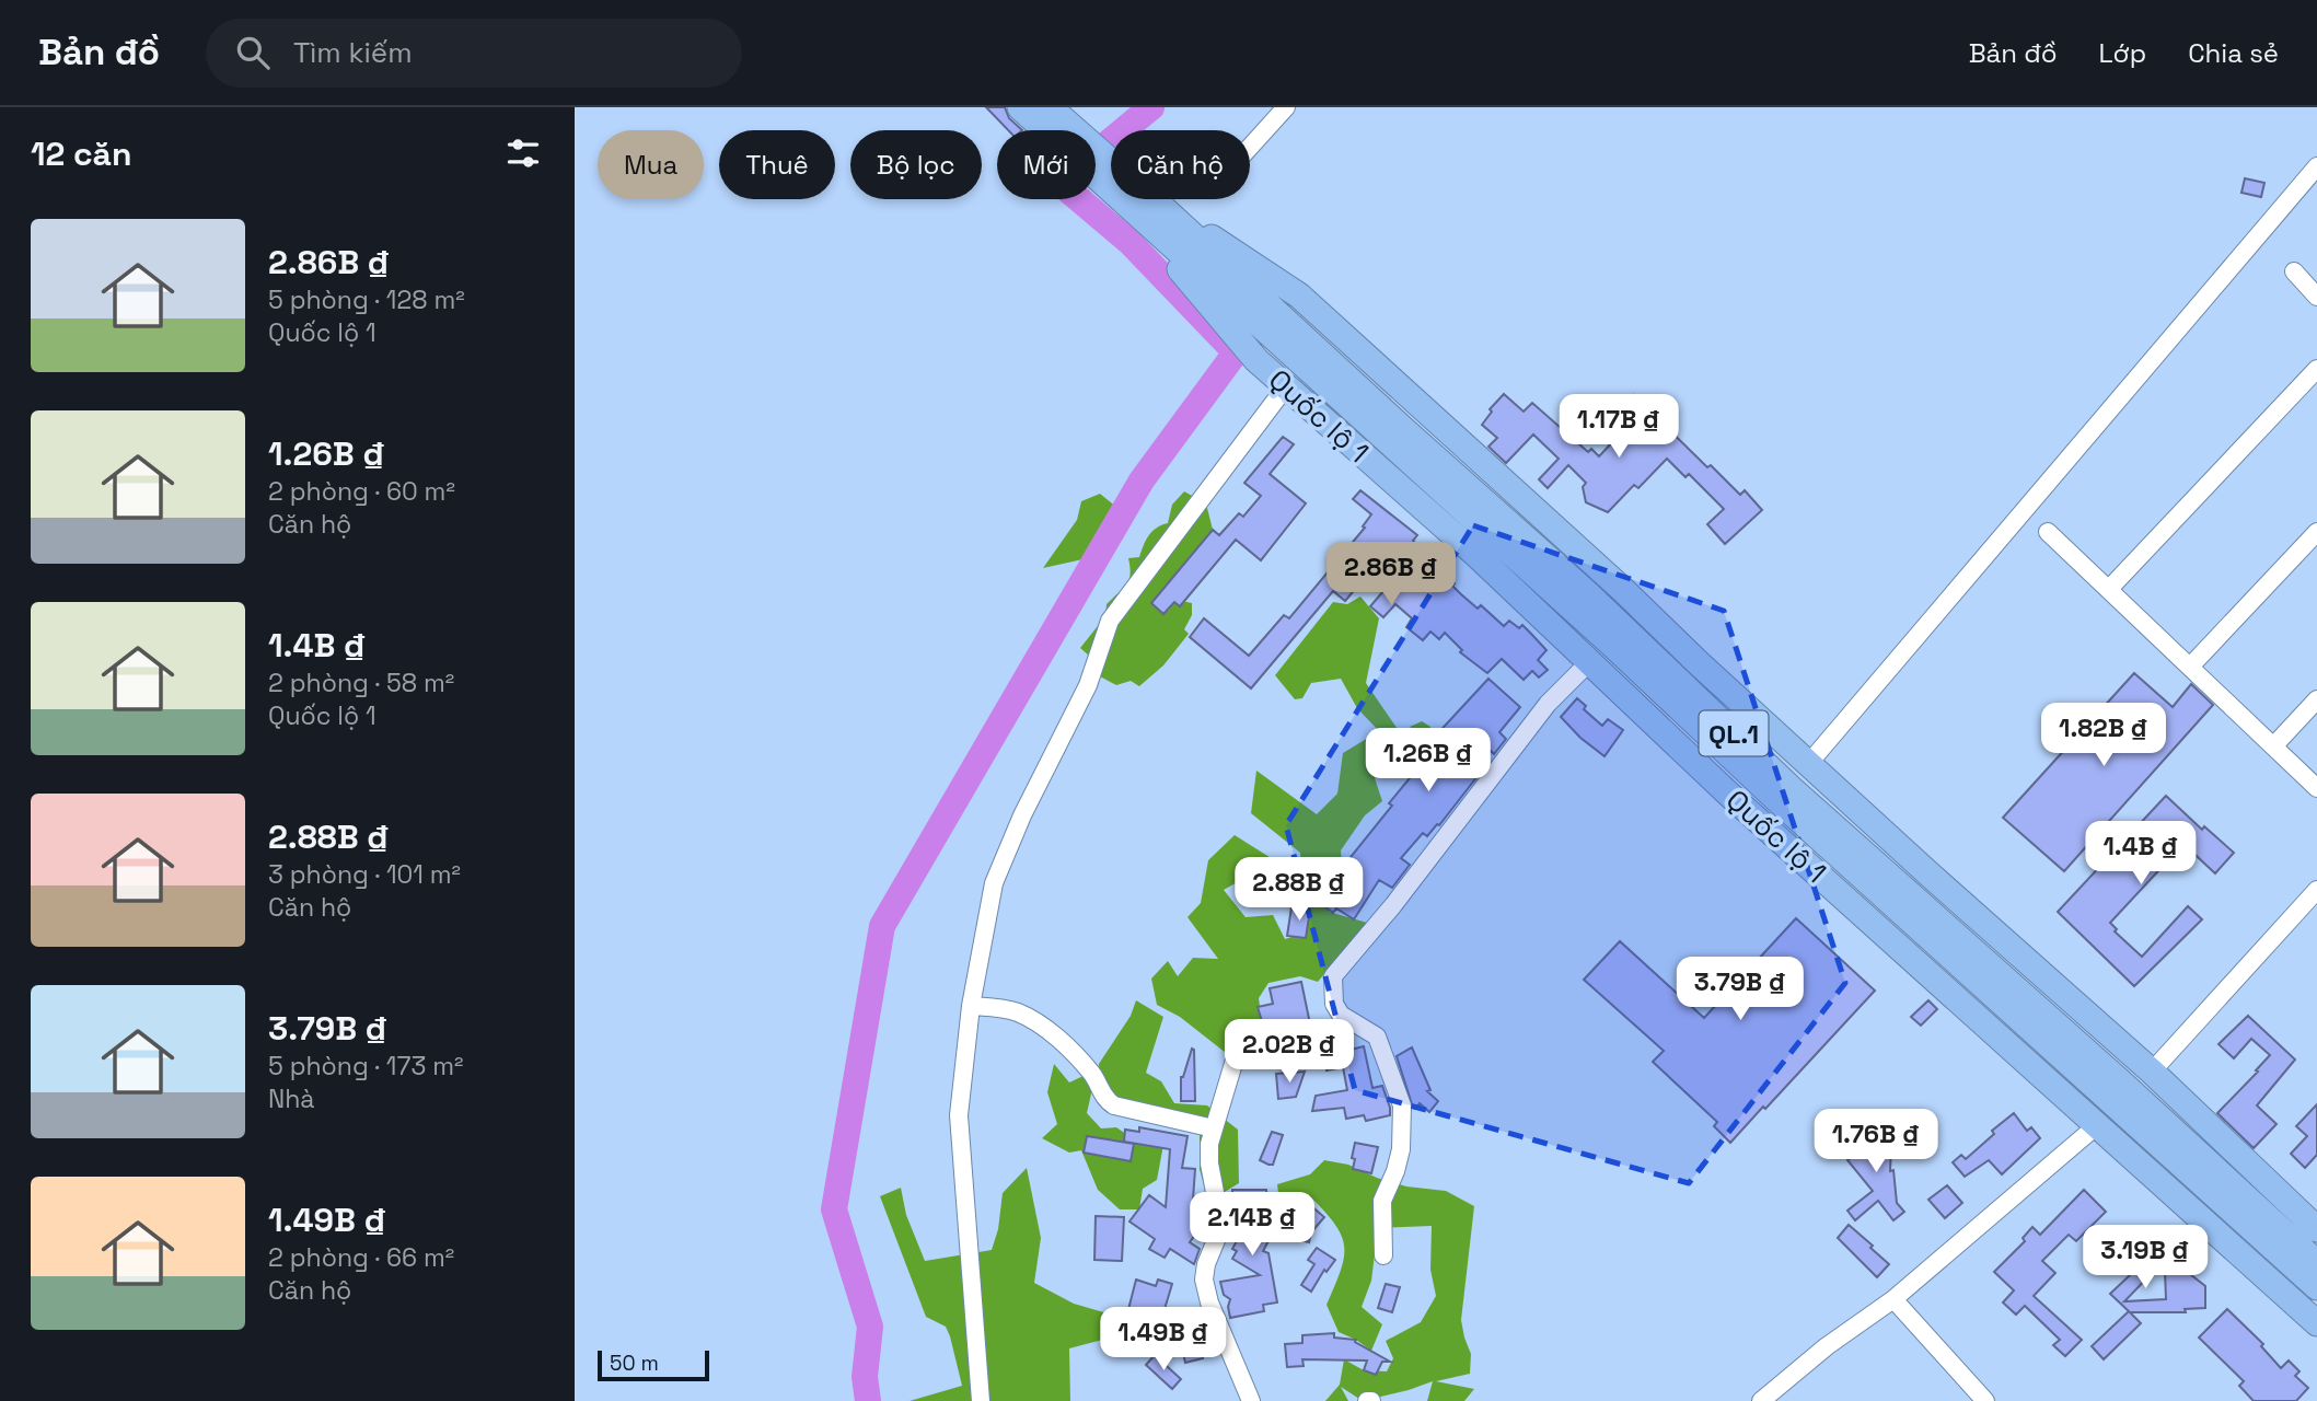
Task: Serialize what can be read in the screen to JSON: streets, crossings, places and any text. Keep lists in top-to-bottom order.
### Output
{
  "streets": {
    "highway": ["Quốc lộ 1", "QL.1"]
  },
  "scale_bar": "50 m",
  "page": {
    "header": "Bản đồ",
    "search": "Tìm kiếm",
    "nav": ["Bản đồ", "Lớp", "Chia sẻ"],
    "heading": "12 căn",
    "chip": [
      "Mua",
      "Thuê",
      "Bộ lọc",
      "Mới",
      "Căn hộ"
    ],
    "list": [
      {
        "name": "2.86B ₫",
        "note": "5 phòng · 128 m² · Quốc lộ 1"
      },
      {
        "name": "1.26B ₫",
        "note": "2 phòng · 60 m² · Căn hộ"
      },
      {
        "name": "1.4B ₫",
        "note": "2 phòng · 58 m² · Quốc lộ 1"
      },
      {
        "name": "2.88B ₫",
        "note": "3 phòng · 101 m² · Căn hộ"
      },
      {
        "name": "3.79B ₫",
        "note": "5 phòng · 173 m² · Nhà"
      },
      {
        "name": "1.49B ₫",
        "note": "2 phòng · 66 m² · Căn hộ"
      }
    ],
    "price": [
      "1.17B ₫",
      "2.86B ₫",
      "1.82B ₫",
      "1.26B ₫",
      "1.4B ₫",
      "2.88B ₫",
      "3.79B ₫",
      "2.02B ₫",
      "1.76B ₫",
      "2.14B ₫",
      "3.19B ₫",
      "1.49B ₫"
    ],
    "scale": "50 m"
  }
}
